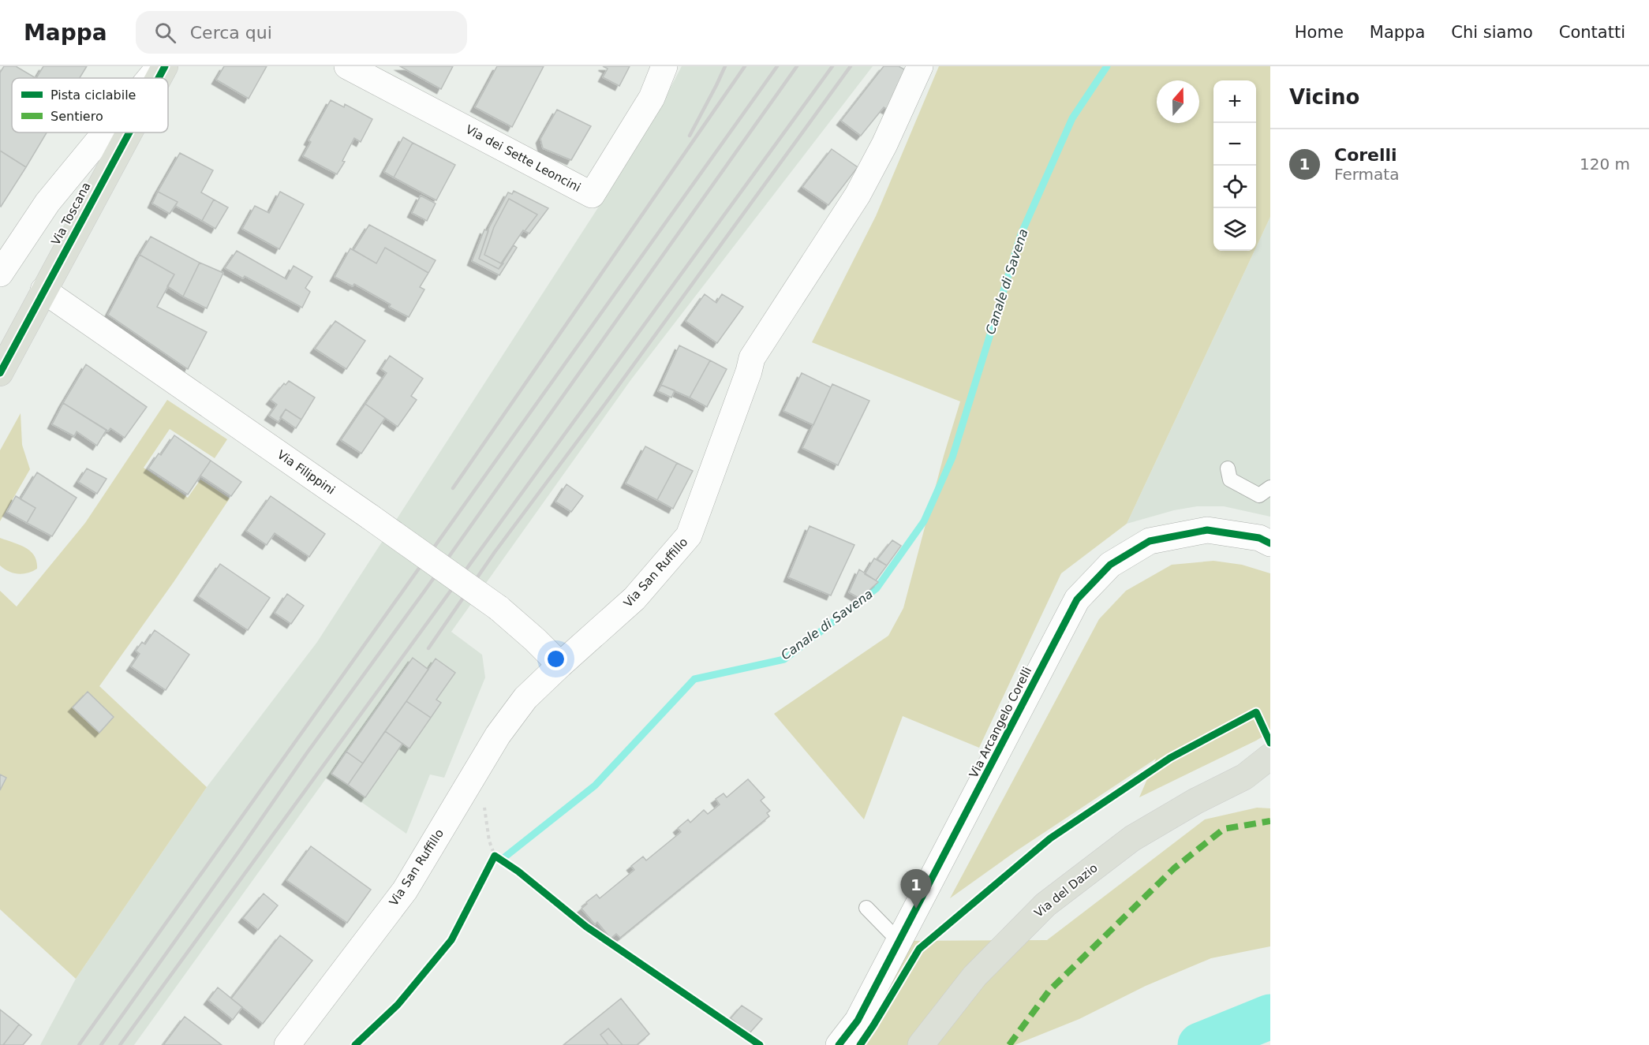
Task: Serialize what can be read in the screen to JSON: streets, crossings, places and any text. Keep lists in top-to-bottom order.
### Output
{
  "streets": {
    "main road": ["Via Toscana", "Via del Dazio"],
    "street": [
      "Via dei Sette Leoncini",
      "Via Filippini",
      "Via San Ruffillo",
      "Via Arcangelo Corelli"
    ]
  },
  "crossings": [
    ["Via Toscana", "Via Filippini"],
    ["Via Filippini", "Via San Ruffillo"]
  ],
  "water": ["Canale di Savena"],
  "legend": ["Pista ciclabile", "Sentiero"],
  "north": "top",
  "page": {
    "header": "Mappa",
    "search": "Cerca qui",
    "nav": [
      "Home",
      "Mappa",
      "Chi siamo",
      "Contatti"
    ],
    "heading": "Vicino",
    "map_buttons": ["+", "−"],
    "list": [
      {
        "mark": "1",
        "name": "Corelli",
        "note": "Fermata",
        "value": "120 m"
      }
    ],
    "pins": "1"
  }
}
